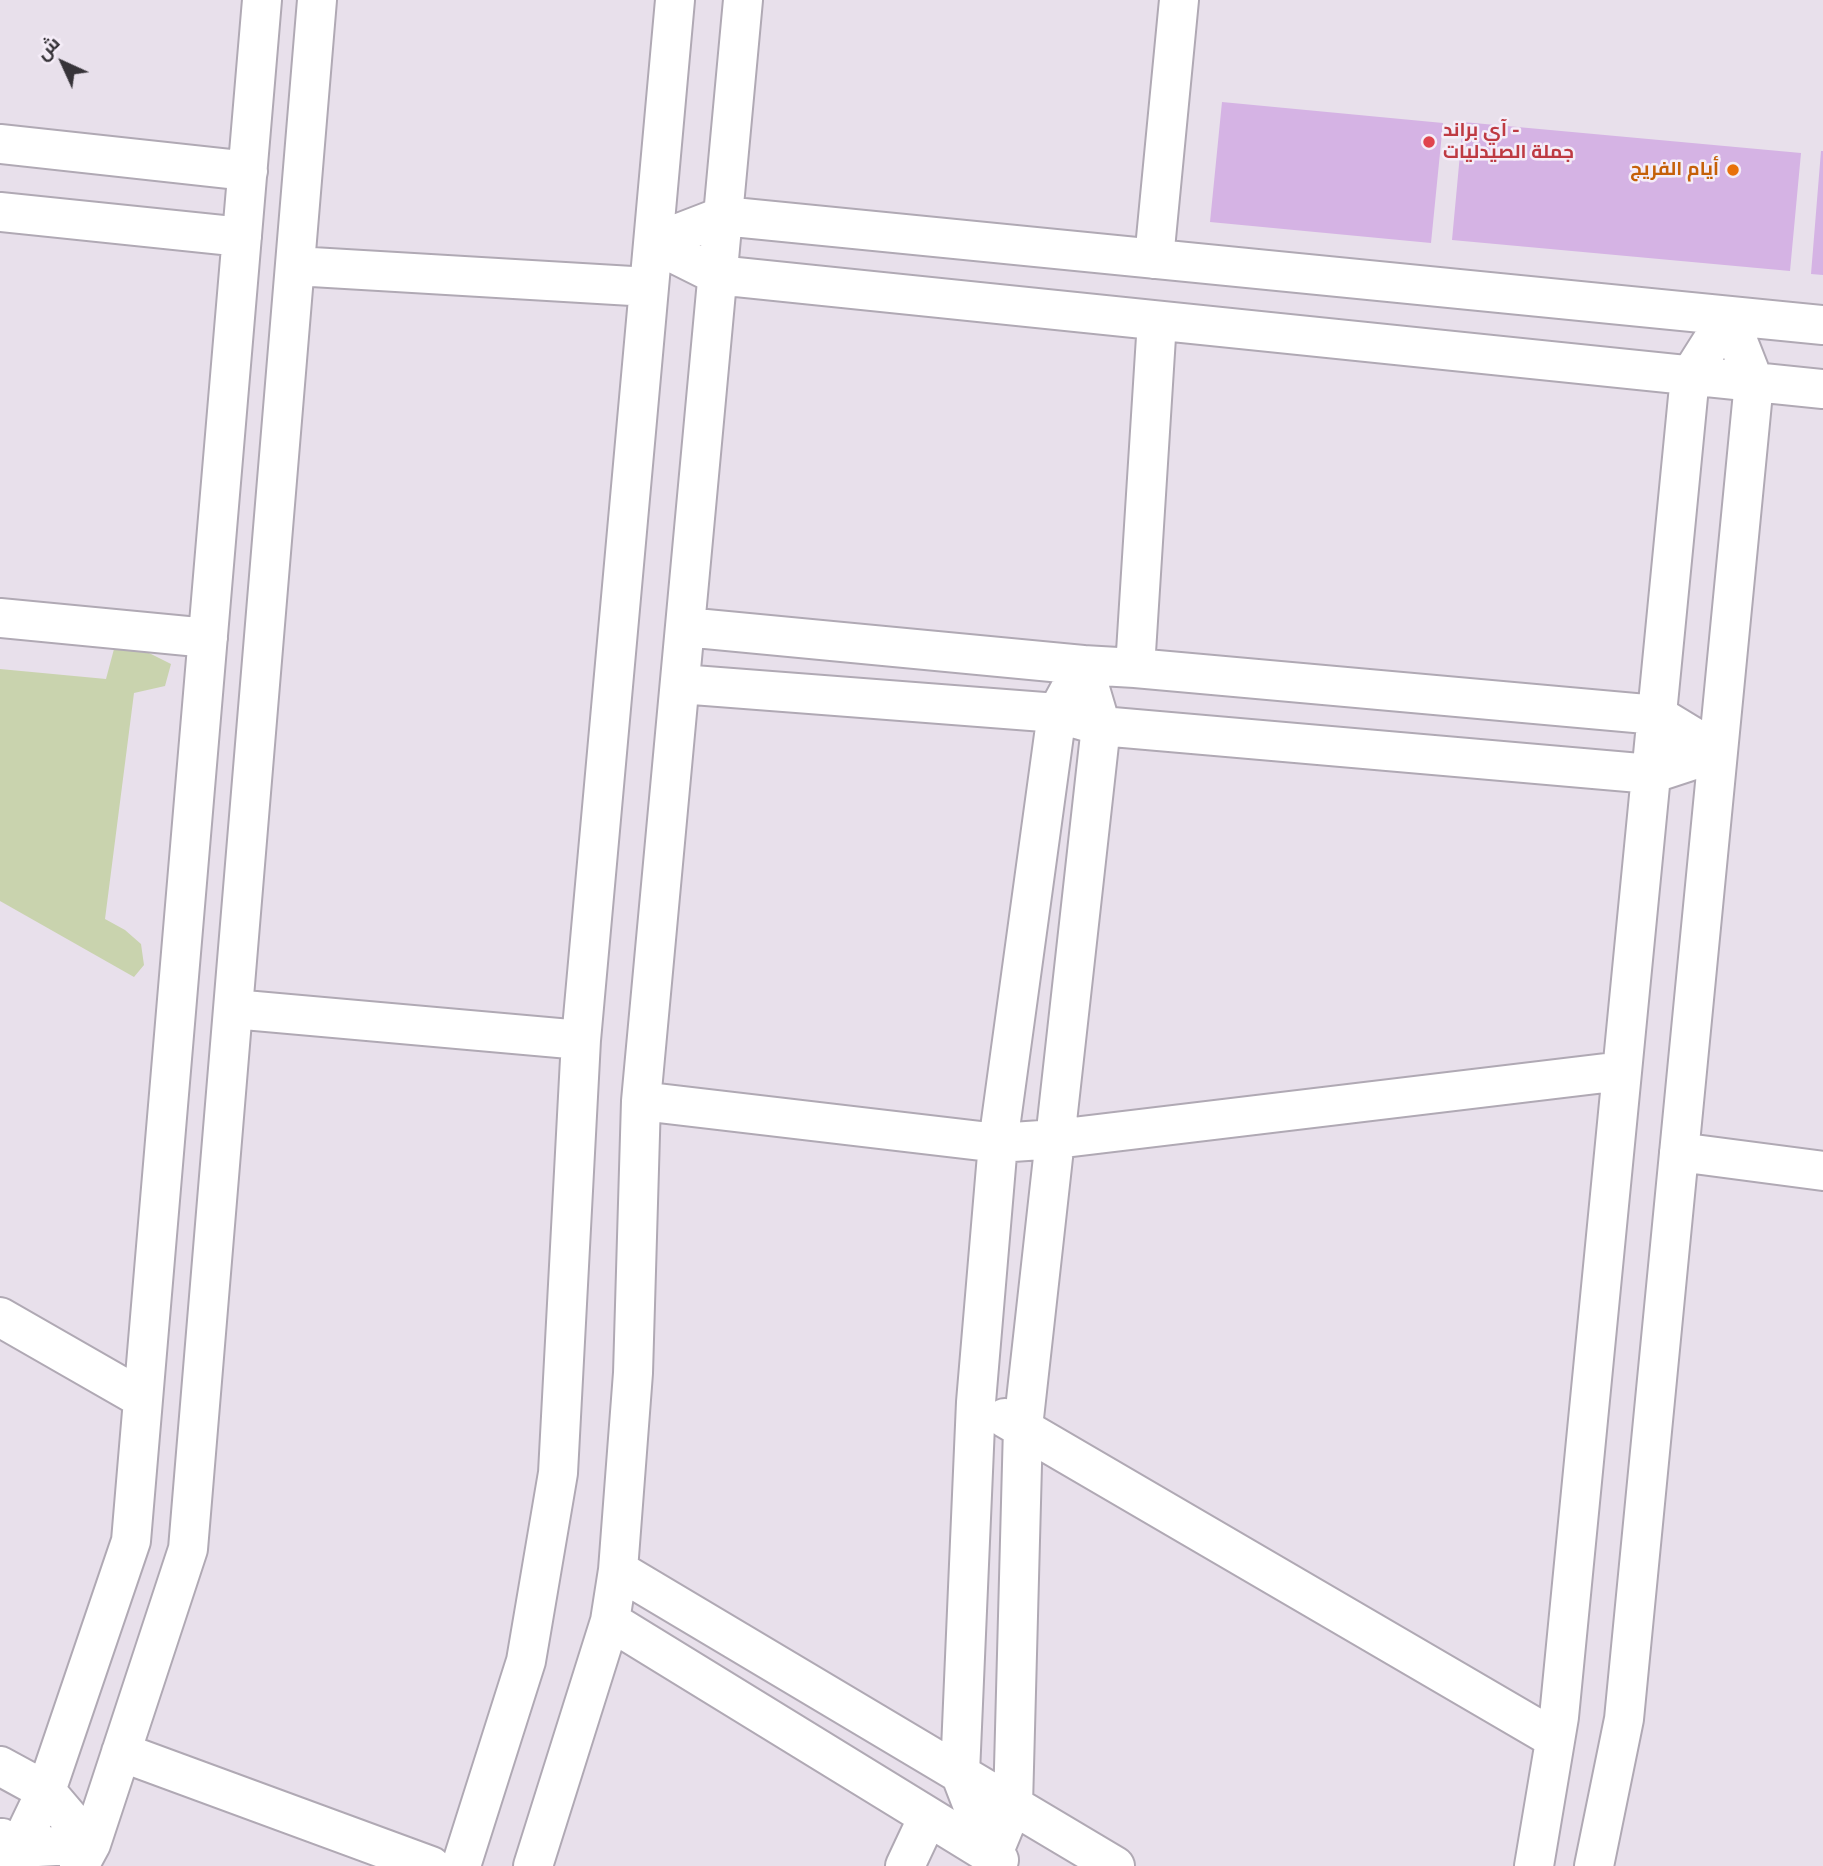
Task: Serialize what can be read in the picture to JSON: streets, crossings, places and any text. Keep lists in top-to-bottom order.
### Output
{
  "places": ["آي براند - جملة الصيدليات", "أيام الفريج"],
  "north": "top left"
}
